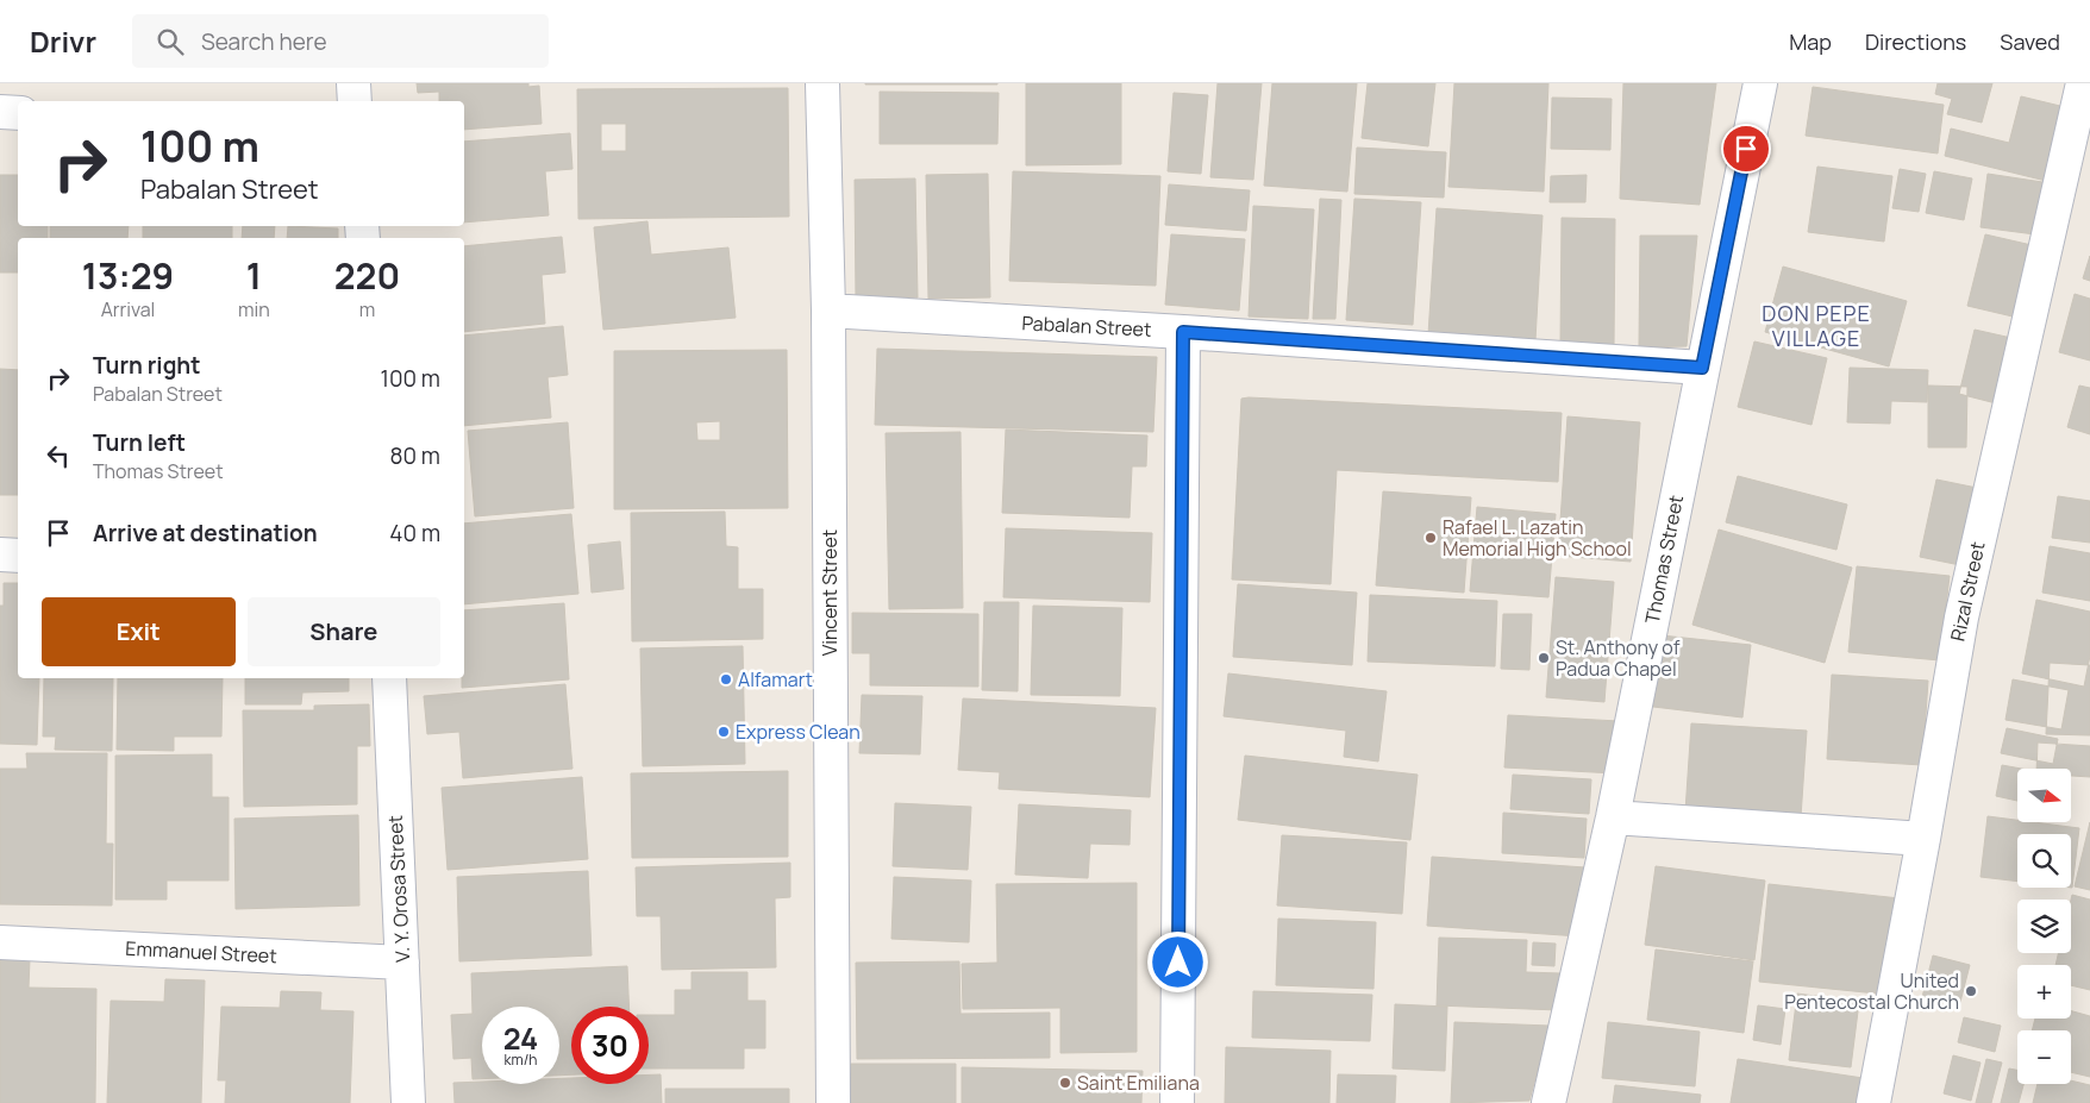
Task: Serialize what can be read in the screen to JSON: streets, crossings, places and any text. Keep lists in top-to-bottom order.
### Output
{
  "streets": {
    "street": [
      "Pabalan Street",
      "Thomas Street",
      "Rizal Street",
      "Vincent Street",
      "V. Y. Orosa Street",
      "Emmanuel Street"
    ]
  },
  "crossings": [
    ["Pabalan Street", "Thomas Street"],
    ["Pabalan Street", "Vincent Street"],
    ["V. Y. Orosa Street", "Emmanuel Street"]
  ],
  "districts": ["DON PEPE VILLAGE"],
  "places": [
    "Rafael L. Lazatin Memorial High School",
    "St. Anthony of Padua Chapel",
    "Alfamart",
    "Express Clean",
    "United Pentecostal Church",
    "Saint Emiliana"
  ],
  "north": "right",
  "page": {
    "header": "Drivr",
    "search": "Search here",
    "nav": ["Map", "Directions", "Saved"],
    "turn": ["100 m", "Pabalan Street"],
    "eta": [
      "13:29",
      "Arrival",
      "1",
      "min",
      "220",
      "m"
    ],
    "list": [
      {
        "name": "Turn right",
        "note": "Pabalan Street",
        "value": "100 m"
      },
      {
        "name": "Turn left",
        "note": "Thomas Street",
        "value": "80 m"
      },
      {
        "name": "Arrive at destination",
        "value": "40 m"
      }
    ],
    "buttons": ["Exit", "Share"],
    "map_buttons": ["+", "−"],
    "speed": "24 km/h",
    "limit": "30"
  }
}
